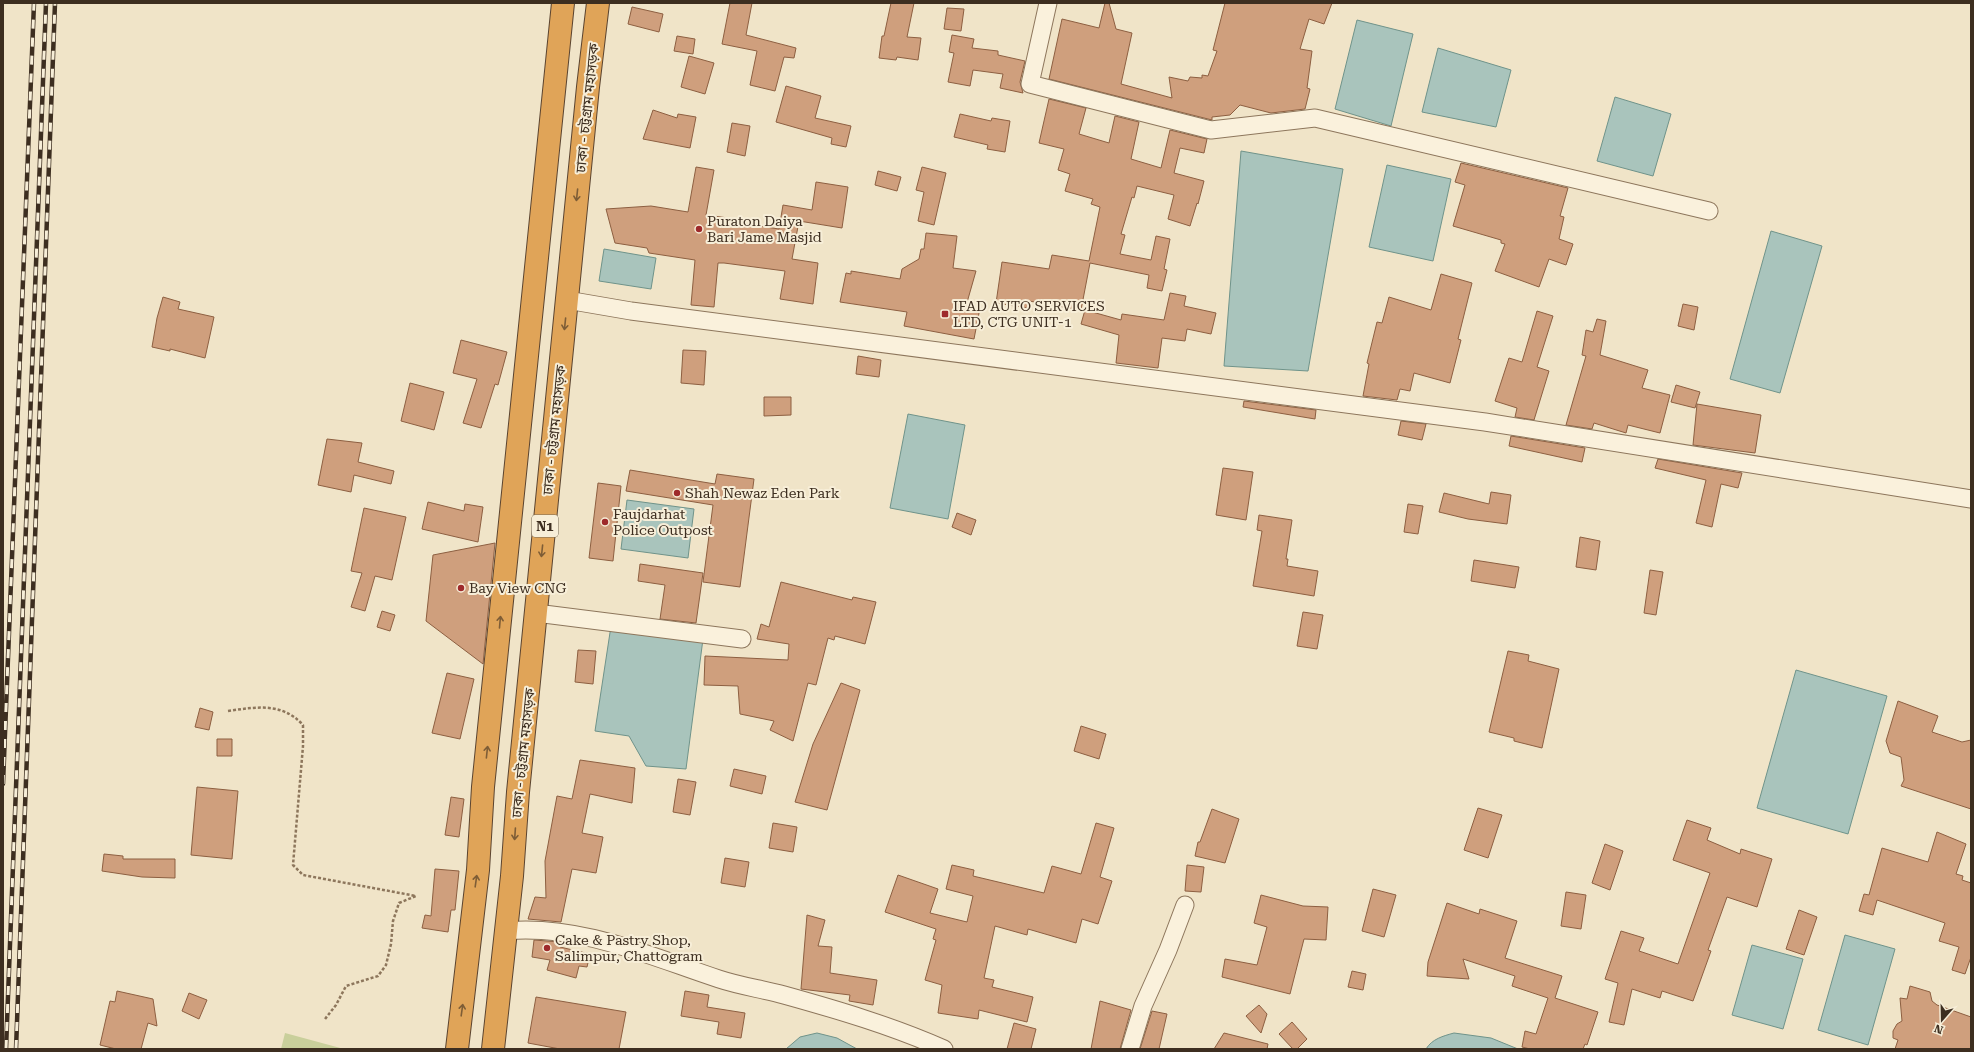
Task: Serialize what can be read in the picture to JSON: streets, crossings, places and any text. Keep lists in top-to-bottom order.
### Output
{
  "streets": {
    "highway": ["ঢাকা - চট্টগ্রাম মহাসড়ক", "N1"]
  },
  "places": {
    "other": [
      "Puraton Daiya Bari Jame Masjid",
      "Shah Newaz Eden Park",
      "Faujdarhat Police Outpost",
      "Bay View CNG",
      "Cake & Pastry Shop, Salimpur, Chattogram"
    ],
    "transit": ["IFAD AUTO SERVICES LTD, CTG UNIT-1"]
  },
  "north": "bottom"
}
